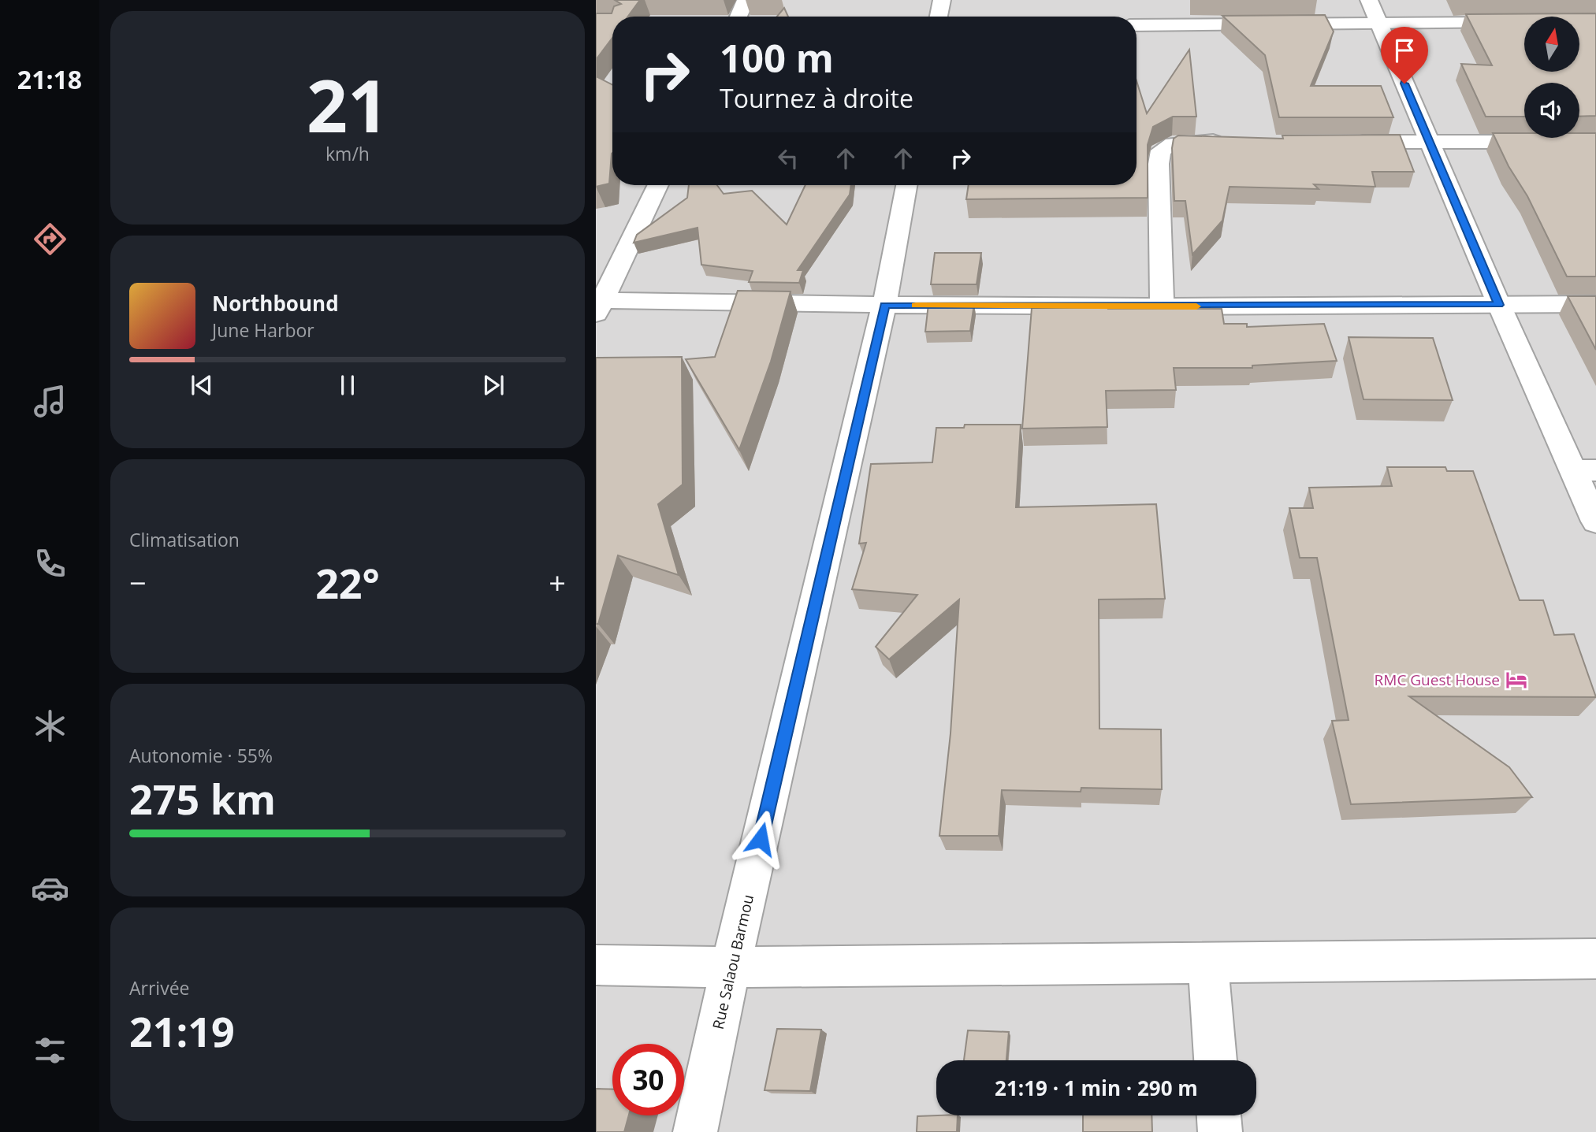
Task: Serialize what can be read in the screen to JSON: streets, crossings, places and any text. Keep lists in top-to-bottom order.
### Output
{
  "streets": {
    "street": ["Rue Salaou Barmou"]
  },
  "places": {
    "hotel": ["RMC Guest House"]
  },
  "north": "top",
  "page": {
    "tabs": "21:18",
    "tile": [
      ["21", "km/h"],
      "Climatisation",
      ["Autonomie · 55%", "275 km"],
      ["Arrivée", "21:19"]
    ],
    "turn": ["100 m", "Tournez à droite"],
    "song": ["Northbound", "June Harbor"],
    "heat": ["−", "22°", "+"],
    "limit": "30",
    "trip": "21:19 · 1 min · 290 m"
  }
}
